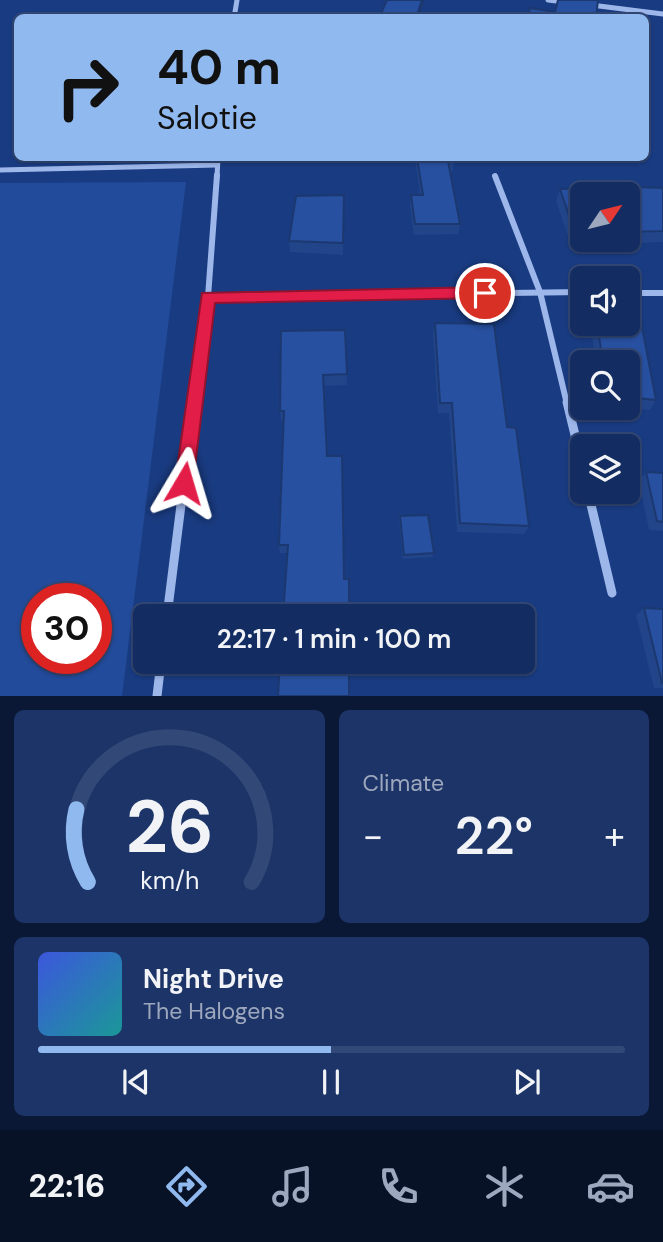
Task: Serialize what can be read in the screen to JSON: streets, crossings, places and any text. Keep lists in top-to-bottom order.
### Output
{
  "north": "top right",
  "page": {
    "turn": ["40 m", "Salotie"],
    "limit": "30",
    "trip": "22:17 · 1 min · 100 m",
    "tile": "Climate",
    "heat": ["−", "22°", "+"],
    "song": ["Night Drive", "The Halogens"],
    "tabs": "22:16",
    "gauge": ["26", "km/h"]
  }
}
